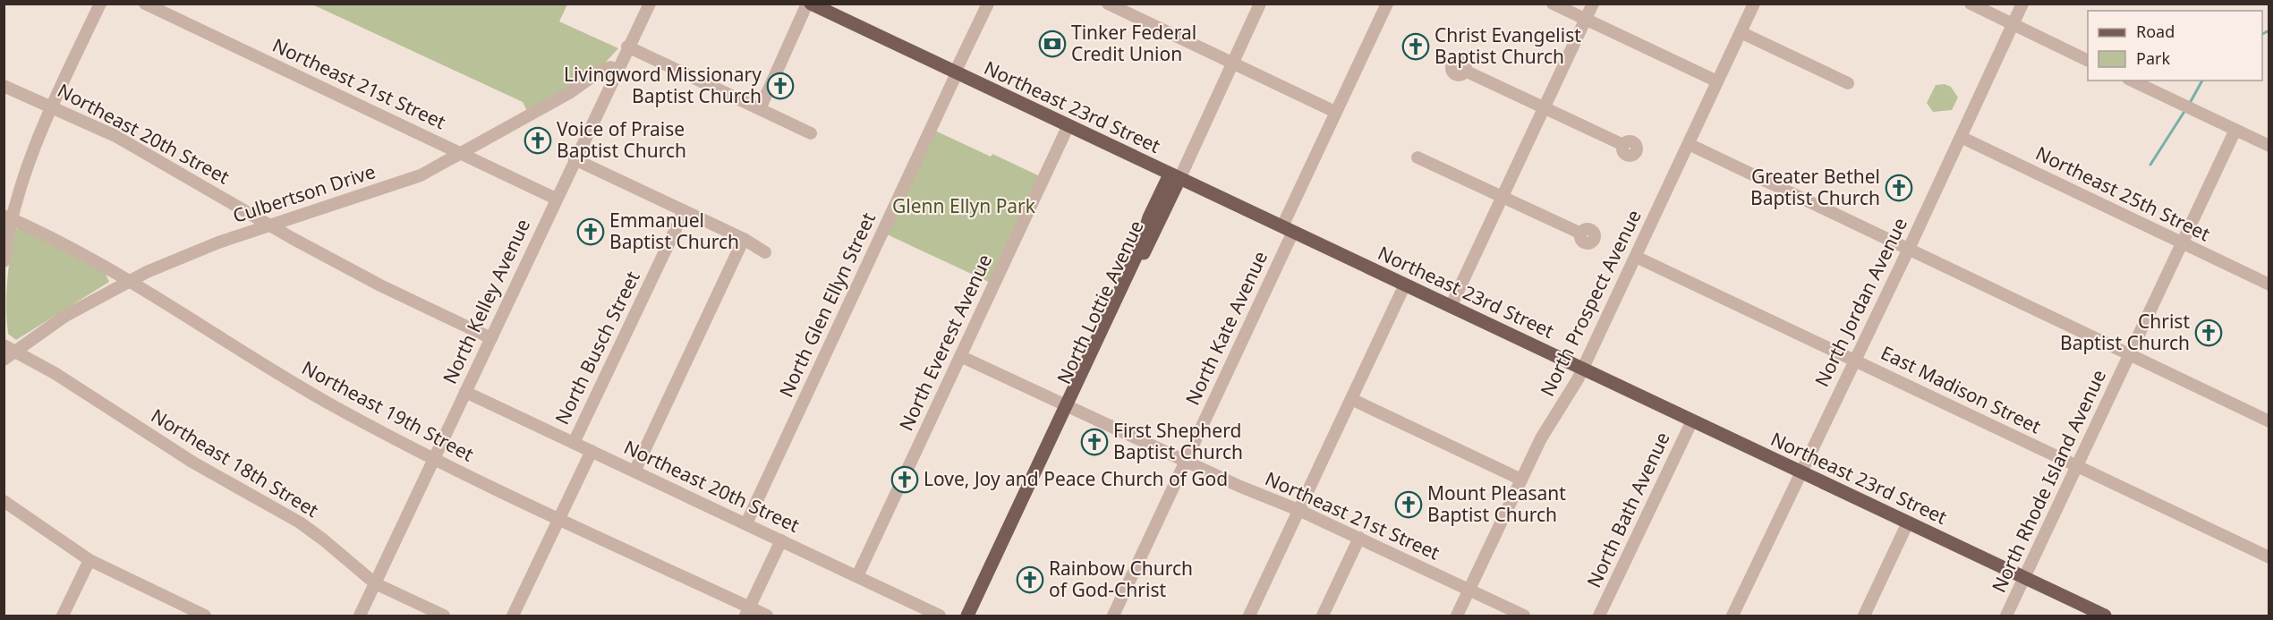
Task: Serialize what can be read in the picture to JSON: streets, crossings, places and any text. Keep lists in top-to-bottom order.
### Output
{
  "streets": {
    "main road": ["Northeast 23rd Street", "North Lottie Avenue"],
    "street": [
      "Northeast 21st Street",
      "Northeast 20th Street",
      "Culbertson Drive",
      "Northeast 25th Street",
      "North Kelley Avenue",
      "North Jordan Avenue",
      "North Prospect Avenue",
      "North Glen Ellyn Street",
      "North Kate Avenue",
      "North Everest Avenue",
      "North Busch Street",
      "East Madison Street",
      "Northeast 19th Street",
      "Northeast 18th Street",
      "North Rhode Island Avenue",
      "North Bath Avenue"
    ]
  },
  "crossings": [
    ["Northeast 21st Street", "Culbertson Drive"],
    ["Northeast 21st Street", "North Kelley Avenue"],
    ["Northeast 21st Street", "North Lottie Avenue"],
    ["Northeast 21st Street", "North Prospect Avenue"],
    ["Northeast 21st Street", "North Kate Avenue"],
    ["Northeast 21st Street", "North Everest Avenue"],
    ["Northeast 23rd Street", "North Lottie Avenue"],
    ["Northeast 23rd Street", "North Jordan Avenue"],
    ["Northeast 23rd Street", "North Prospect Avenue"],
    ["Northeast 23rd Street", "North Glen Ellyn Street"],
    ["Northeast 23rd Street", "North Kate Avenue"],
    ["Northeast 23rd Street", "North Everest Avenue"],
    ["Northeast 23rd Street", "North Rhode Island Avenue"],
    ["Northeast 23rd Street", "North Bath Avenue"],
    ["Northeast 20th Street", "Culbertson Drive"],
    ["Northeast 20th Street", "North Kelley Avenue"],
    ["Northeast 20th Street", "North Glen Ellyn Street"],
    ["Northeast 20th Street", "North Everest Avenue"],
    ["Northeast 20th Street", "North Busch Street"],
    ["Culbertson Drive", "North Kelley Avenue"],
    ["Culbertson Drive", "Northeast 19th Street"],
    ["Culbertson Drive", "Northeast 18th Street"],
    ["Northeast 25th Street", "North Jordan Avenue"],
    ["Northeast 25th Street", "North Rhode Island Avenue"],
    ["North Kelley Avenue", "Northeast 19th Street"],
    ["North Kelley Avenue", "Northeast 18th Street"],
    ["North Jordan Avenue", "East Madison Street"],
    ["North Prospect Avenue", "East Madison Street"],
    ["East Madison Street", "North Rhode Island Avenue"]
  ],
  "parks": ["Glenn Ellyn Park"],
  "places": {
    "bank": ["Tinker Federal Credit Union"],
    "church": [
      "Christ Evangelist Baptist Church",
      "Livingword Missionary Baptist Church",
      "Voice of Praise Baptist Church",
      "Greater Bethel Baptist Church",
      "Emmanuel Baptist Church",
      "Christ Baptist Church",
      "First Shepherd Baptist Church",
      "Love, Joy and Peace Church of God",
      "Mount Pleasant Baptist Church",
      "Rainbow Church of God-Christ"
    ]
  },
  "legend": ["Road", "Park"]
}
